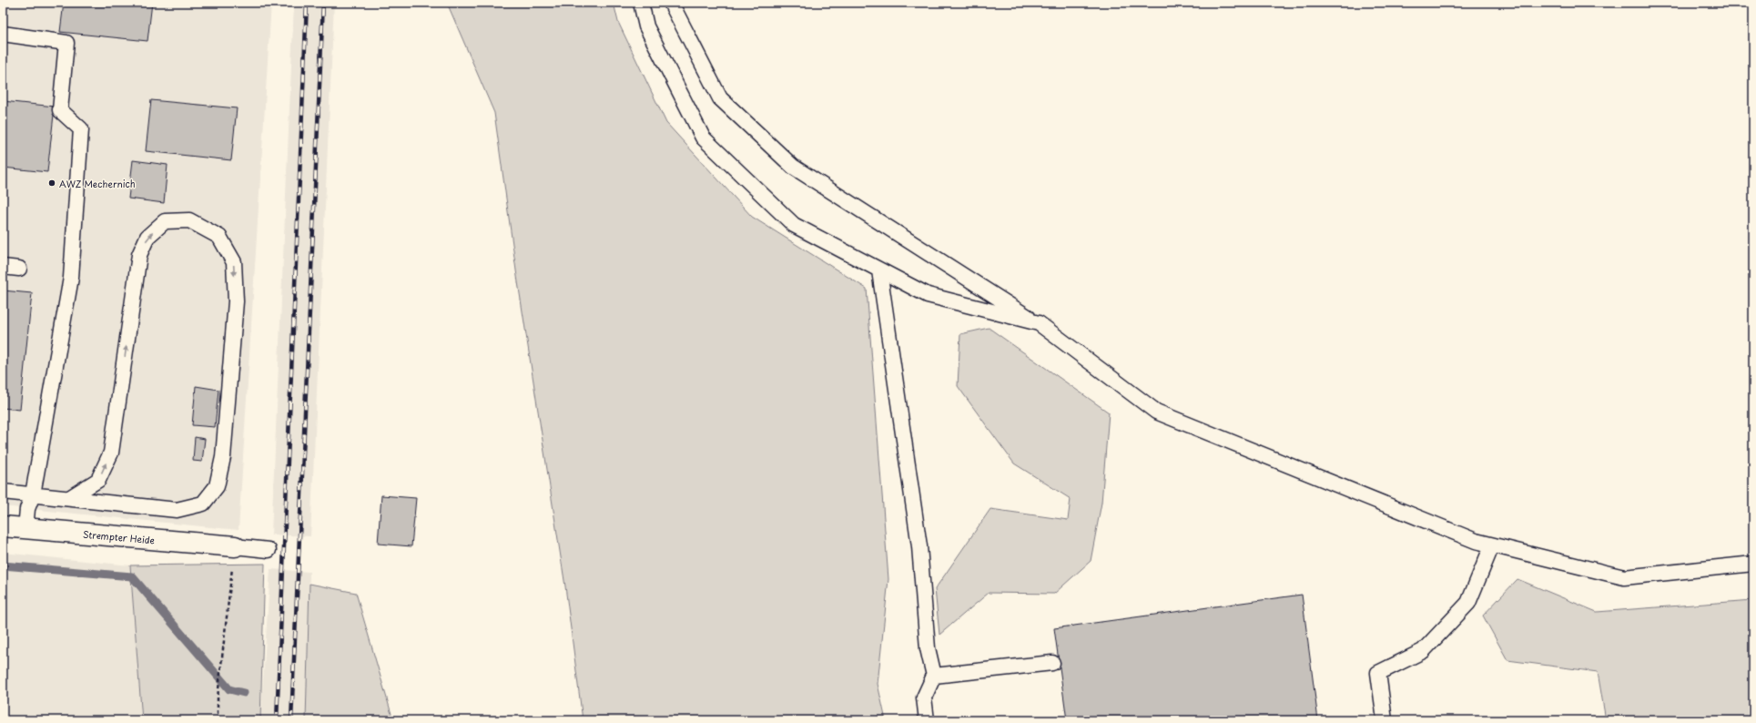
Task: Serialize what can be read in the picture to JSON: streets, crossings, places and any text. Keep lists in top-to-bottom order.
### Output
{
  "streets": {
    "street": ["Strempter Heide"]
  },
  "places": ["AWZ Mechernich"]
}
